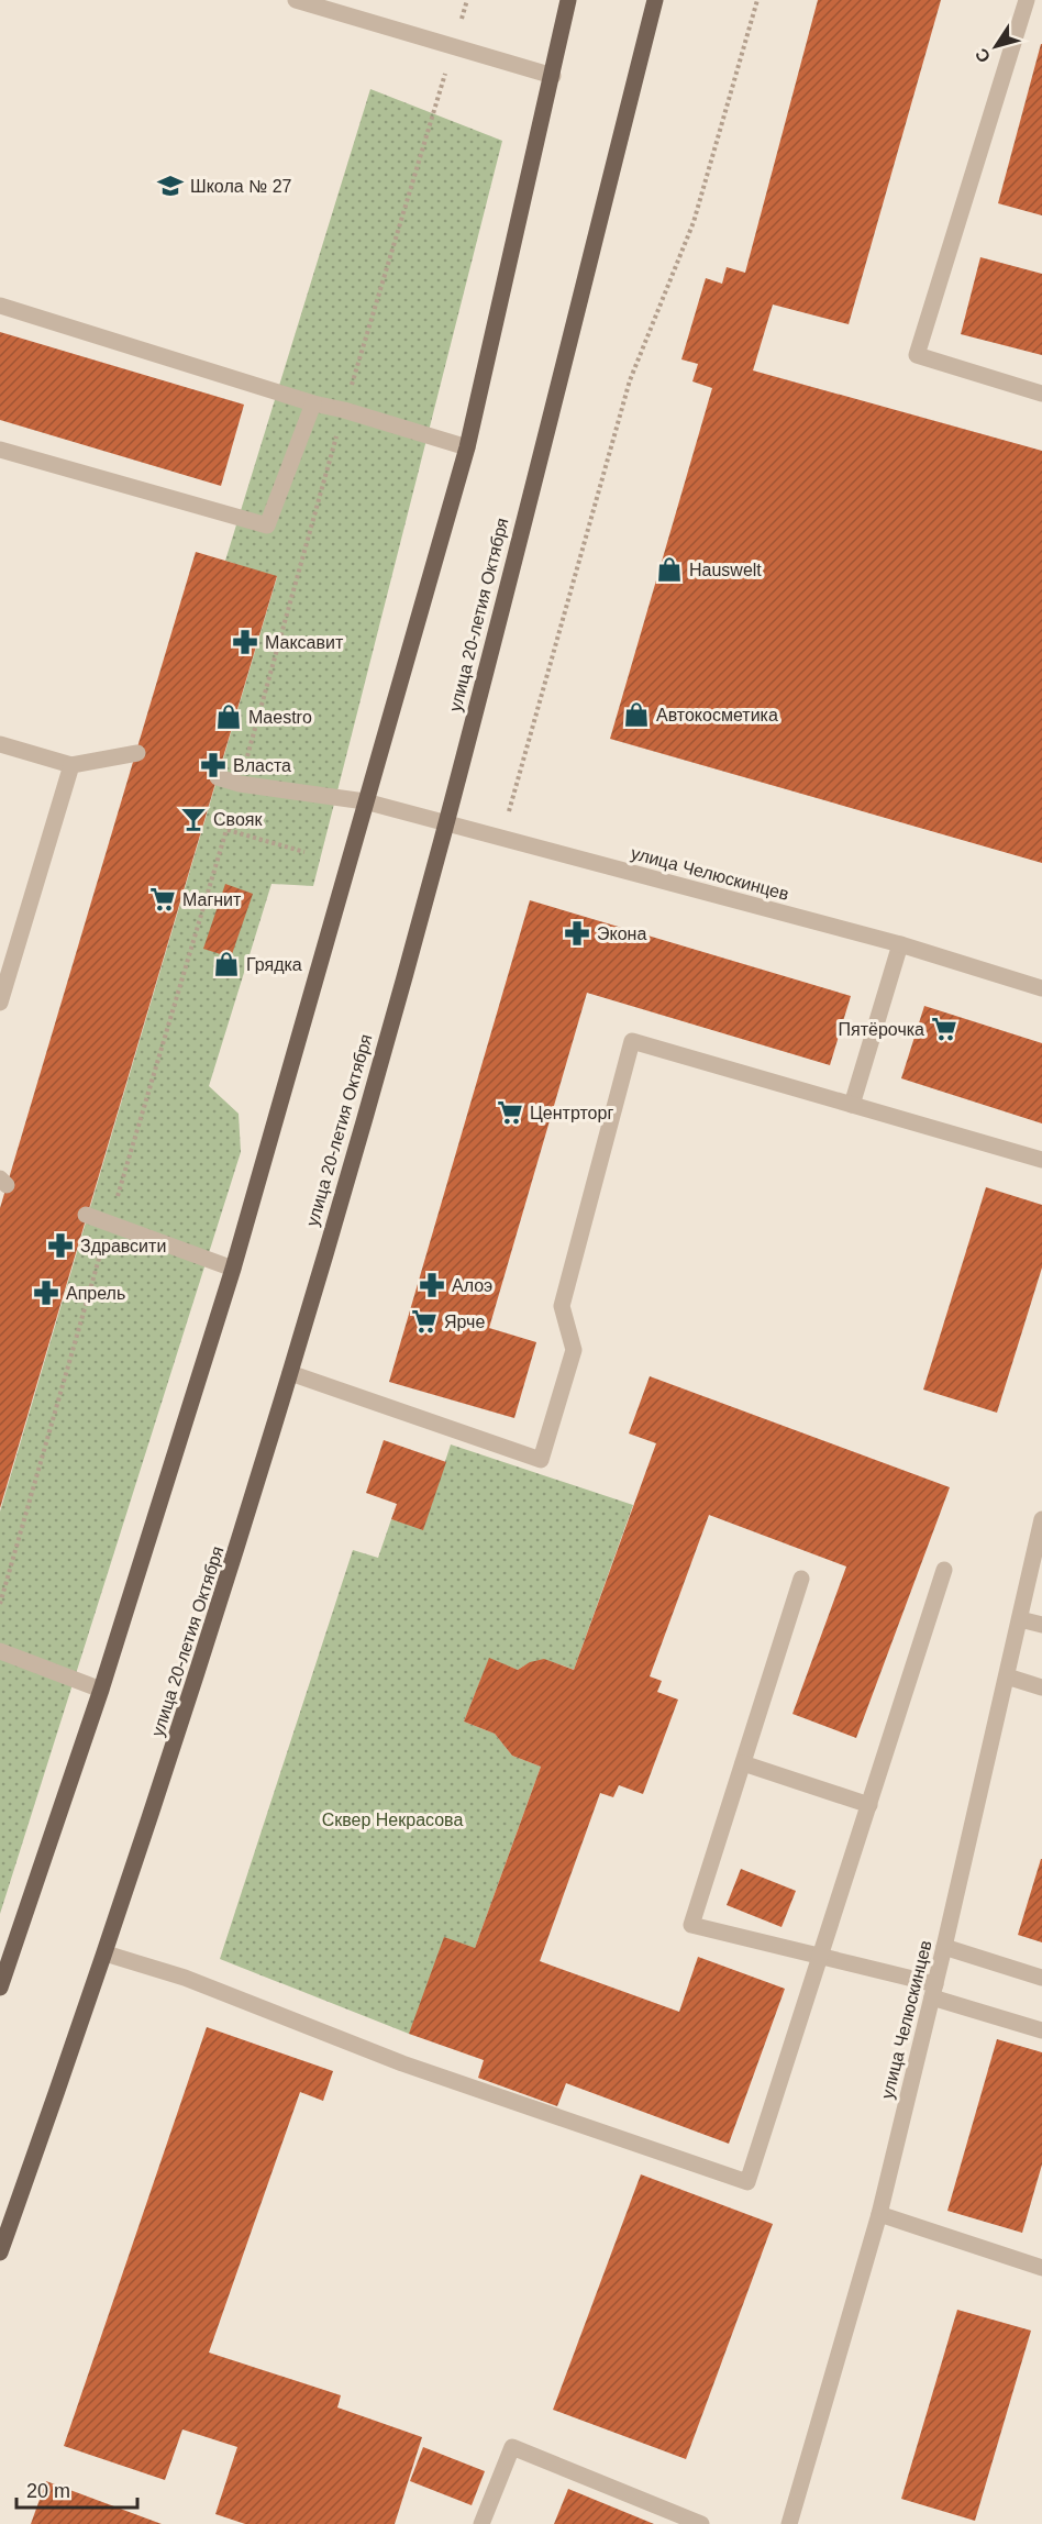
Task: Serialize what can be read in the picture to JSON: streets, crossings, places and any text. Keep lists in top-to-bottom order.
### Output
{
  "streets": {
    "main road": ["улица 20-летия Октября"],
    "street": ["улица Челюскинцев"]
  },
  "crossings": [
    ["улица 20-летия Октября", "улица Челюскинцев"]
  ],
  "parks": ["Сквер Некрасова"],
  "places": {
    "school or university": ["Школа № 27"],
    "shop": [
      "Hauswelt",
      "Автокосметика",
      "Maestro",
      "Грядка"
    ],
    "pharmacy": [
      "Максавит",
      "Власта",
      "Экона",
      "Здравсити",
      "Алоэ",
      "Апрель"
    ],
    "bar": ["Свояк"],
    "supermarket": [
      "Магнит",
      "Пятёрочка",
      "Центрторг",
      "Ярче"
    ]
  },
  "scale_bar": "20 m",
  "north": "bottom left"
}
